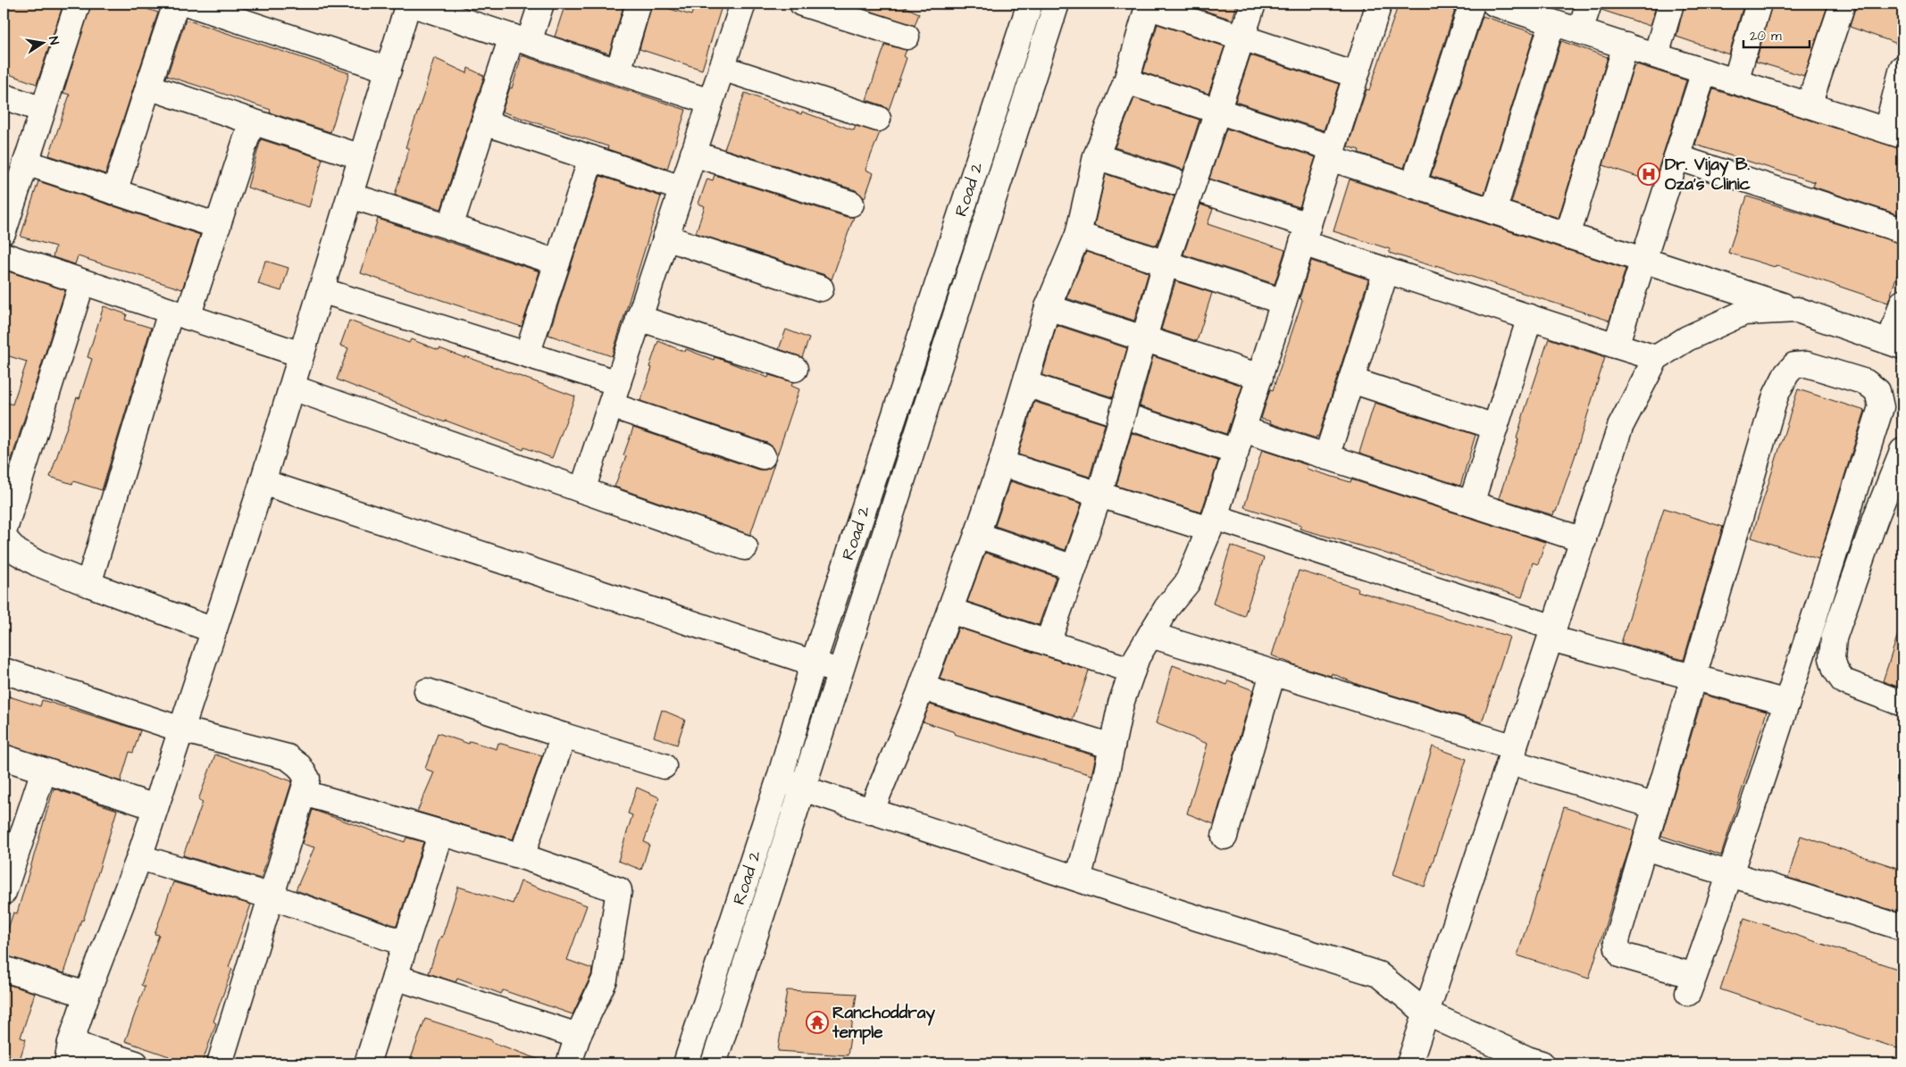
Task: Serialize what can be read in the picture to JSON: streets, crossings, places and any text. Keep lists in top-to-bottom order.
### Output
{
  "streets": {
    "street": ["Road 2"]
  },
  "places": {
    "hospital": ["Dr. Vijay B. Oza's Clinic"],
    "temple": ["Ranchoddray temple"]
  },
  "scale_bar": "20 m",
  "north": "right"
}
